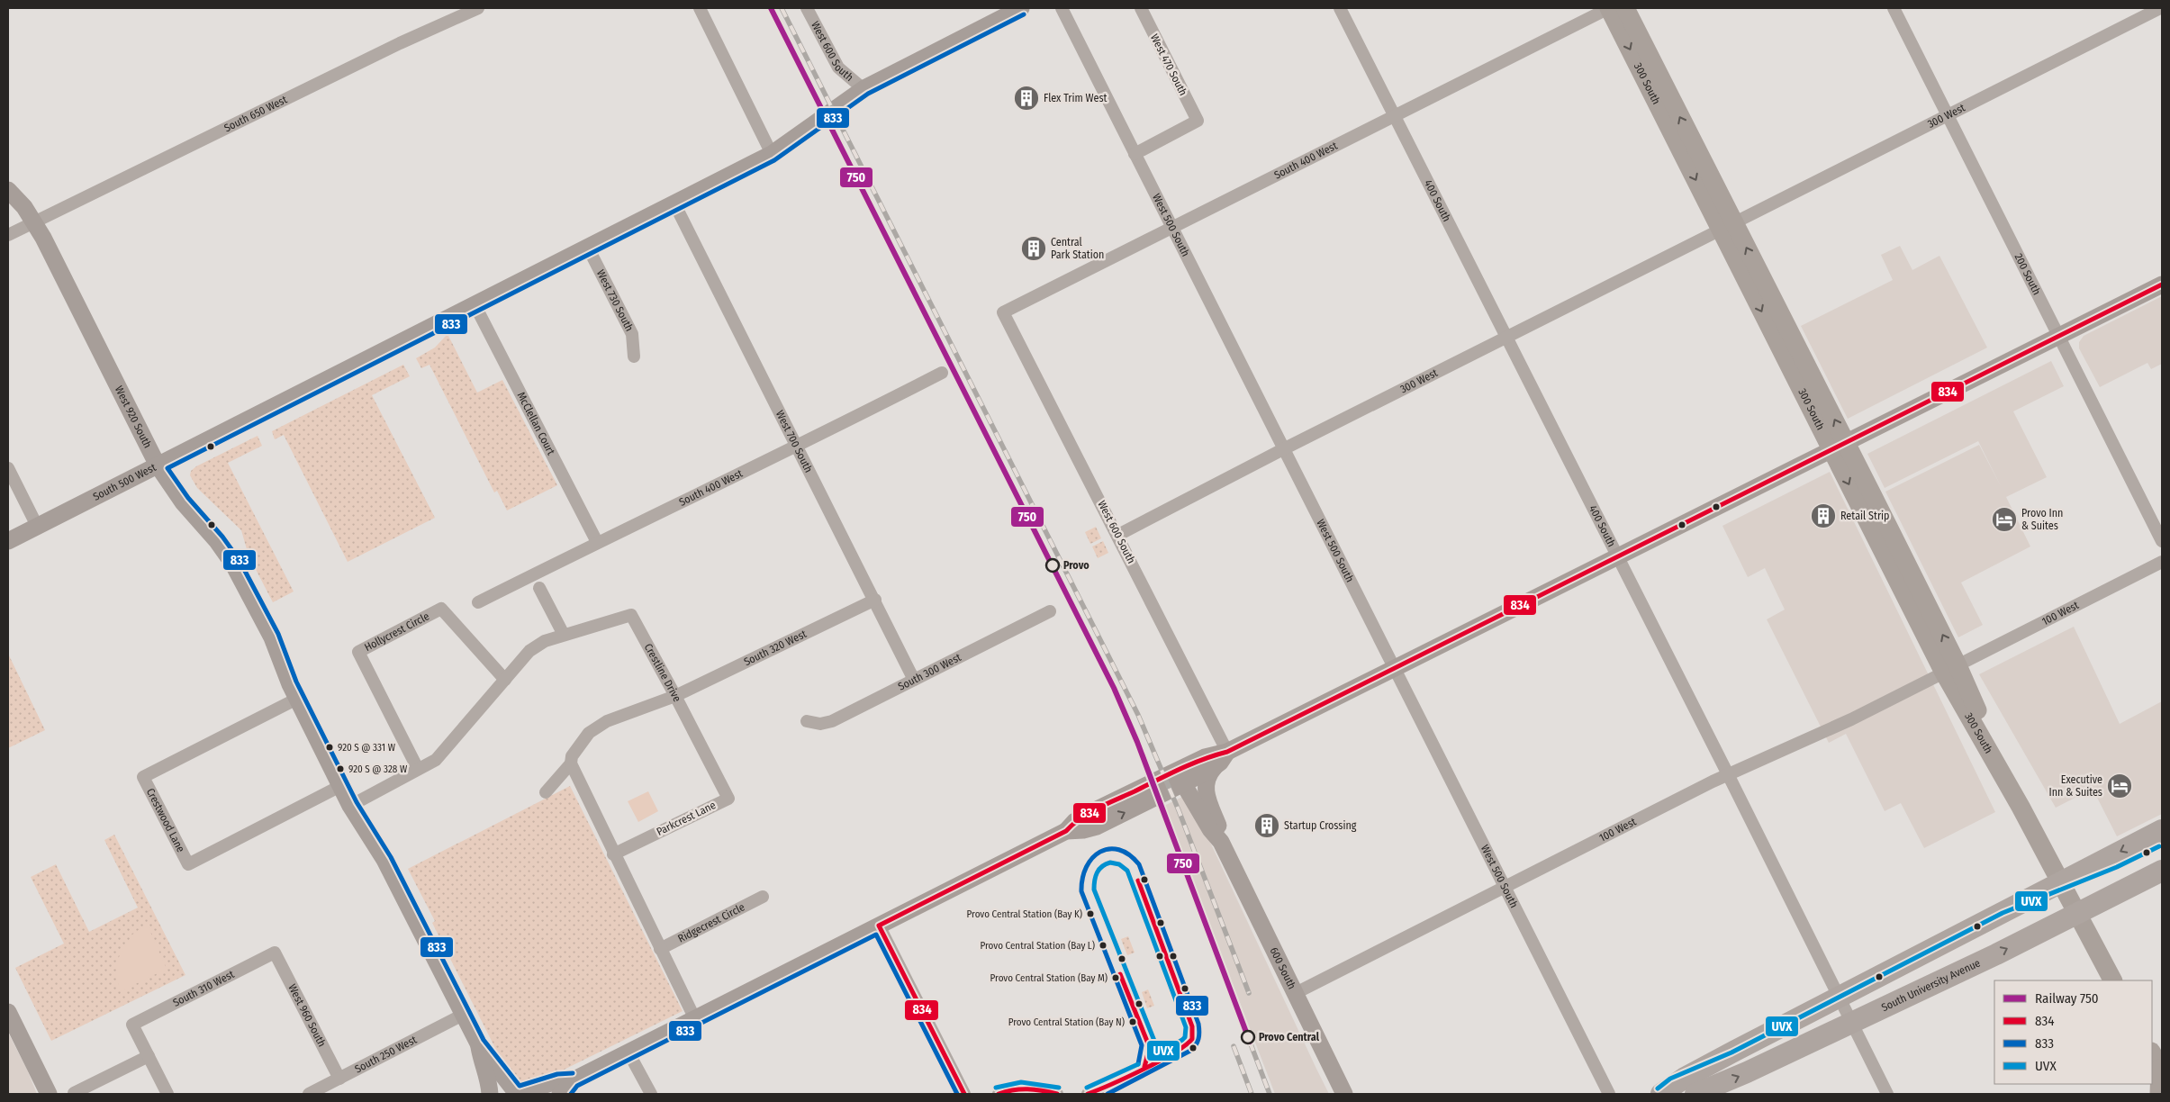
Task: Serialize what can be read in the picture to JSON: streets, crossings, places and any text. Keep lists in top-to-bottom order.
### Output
{
  "streets": {
    "highway": ["South University Avenue"],
    "main road": ["300 South"],
    "street": [
      "West 600 South",
      "West 470 South",
      "South 650 West",
      "300 West",
      "South 400 West",
      "400 South",
      "West 500 South",
      "200 South",
      "West 730 South",
      "West 920 South",
      "McClellan Court",
      "West 700 South",
      "South 500 West",
      "100 West",
      "Hollycrest Circle",
      "South 320 West",
      "Crestline Drive",
      "South 300 West",
      "Parkcrest Lane",
      "Crestwood Lane",
      "Ridgecrest Circle",
      "600 South",
      "South 310 West",
      "West 960 South",
      "South 250 West"
    ]
  },
  "crossings": [
    ["West 600 South", "300 West"],
    ["West 600 South", "South 400 West"],
    ["West 600 South", "South 500 West"],
    ["West 470 South", "West 500 South"],
    ["300 South", "300 West"],
    ["300 South", "South 400 West"],
    ["300 South", "100 West"],
    ["300 South", "South University Avenue"],
    ["South 650 West", "West 920 South"],
    ["300 West", "400 South"],
    ["300 West", "West 500 South"],
    ["300 West", "200 South"],
    ["South 400 West", "400 South"],
    ["South 400 West", "West 500 South"],
    ["South 400 West", "McClellan Court"],
    ["South 400 West", "West 700 South"],
    ["400 South", "100 West"],
    ["400 South", "South University Avenue"],
    ["West 500 South", "100 West"],
    ["West 730 South", "South 500 West"],
    ["West 920 South", "South 500 West"],
    ["West 920 South", "Crestline Drive"],
    ["West 920 South", "Crestwood Lane"],
    ["West 920 South", "South 250 West"],
    ["McClellan Court", "South 500 West"],
    ["West 700 South", "South 500 West"],
    ["West 700 South", "South 320 West"],
    ["West 700 South", "South 300 West"],
    ["100 West", "600 South"],
    ["Hollycrest Circle", "Crestline Drive"],
    ["South 320 West", "Crestline Drive"],
    ["South 320 West", "Parkcrest Lane"],
    ["Crestline Drive", "Parkcrest Lane"],
    ["South 310 West", "West 960 South"],
    ["West 960 South", "South 250 West"]
  ],
  "places": {
    "building": [
      "Flex Trim West",
      "Central Park Station",
      "Retail Strip",
      "Startup Crossing"
    ],
    "hotel": ["Provo Inn & Suites", "Executive Inn & Suites"],
    "other": [
      "Provo",
      "920 S @ 331 W",
      "920 S @ 328 W",
      "Provo Central Station (Bay K)",
      "Provo Central Station (Bay L)",
      "Provo Central Station (Bay M)",
      "Provo Central Station (Bay N)",
      "Provo Central"
    ]
  },
  "lines": [
    "rail line 750",
    "transit line 833",
    "transit line 834",
    "transit line UVX"
  ],
  "legend": [
    "Railway 750",
    "834",
    "833",
    "UVX"
  ]
}
